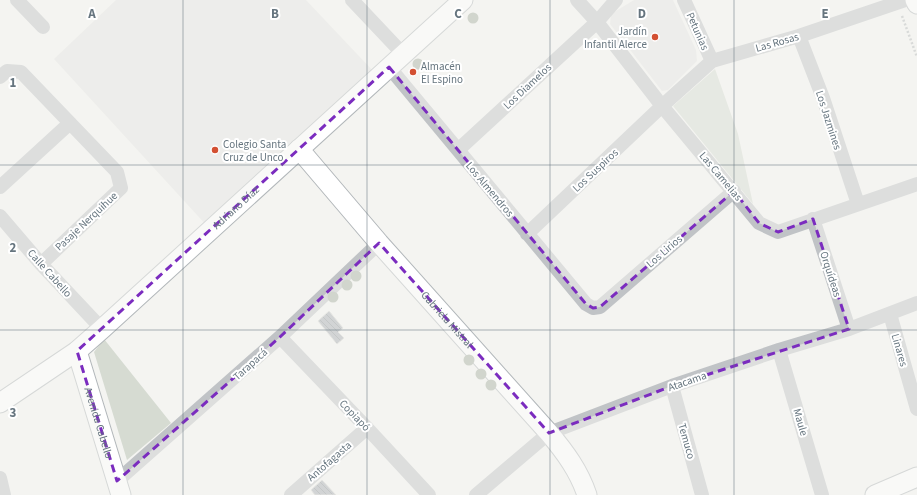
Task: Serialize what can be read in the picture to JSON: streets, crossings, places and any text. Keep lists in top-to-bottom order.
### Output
{
  "streets": {
    "street": [
      "Petunias",
      "Las Rosas",
      "Los Diamelos",
      "Los Jazmines",
      "Los Suspiros",
      "Las Camelias",
      "Los Almendros",
      "Adriano Díaz",
      "Pasaje Nerquihue",
      "Los Lirios",
      "Calle Cabello",
      "Orquídeas",
      "Gabriela Mistral",
      "Linares",
      "Tarapacá",
      "Atacama",
      "Copiapó",
      "Maule",
      "Avenida Cabello",
      "Temuco",
      "Antofagasta"
    ]
  },
  "crossings": [
    ["Petunias", "Las Rosas"],
    ["Las Rosas", "Los Jazmines"],
    ["Las Rosas", "Los Suspiros"],
    ["Las Rosas", "Las Camelias"],
    ["Los Diamelos", "Las Camelias"],
    ["Los Diamelos", "Los Almendros"],
    ["Los Jazmines", "Las Camelias"],
    ["Los Suspiros", "Las Camelias"],
    ["Los Suspiros", "Los Almendros"],
    ["Las Camelias", "Los Lirios"],
    ["Las Camelias", "Orquídeas"],
    ["Los Almendros", "Adriano Díaz"],
    ["Los Almendros", "Los Lirios"],
    ["Adriano Díaz", "Calle Cabello"],
    ["Adriano Díaz", "Gabriela Mistral"],
    ["Adriano Díaz", "Avenida Cabello"],
    ["Pasaje Nerquihue", "Calle Cabello"],
    ["Orquídeas", "Atacama"],
    ["Gabriela Mistral", "Tarapacá"],
    ["Gabriela Mistral", "Atacama"],
    ["Linares", "Atacama"],
    ["Tarapacá", "Copiapó"],
    ["Tarapacá", "Avenida Cabello"],
    ["Atacama", "Maule"],
    ["Atacama", "Temuco"],
    ["Copiapó", "Antofagasta"]
  ],
  "places": ["Jardín Infantil Alerce", "Almacén El Espino", "Colegio Santa Cruz de Unco"],
  "grid": {
    "columns": [
      "A",
      "B",
      "C",
      "D",
      "E"
    ],
    "rows": ["1", "2", "3"]
  }
}
